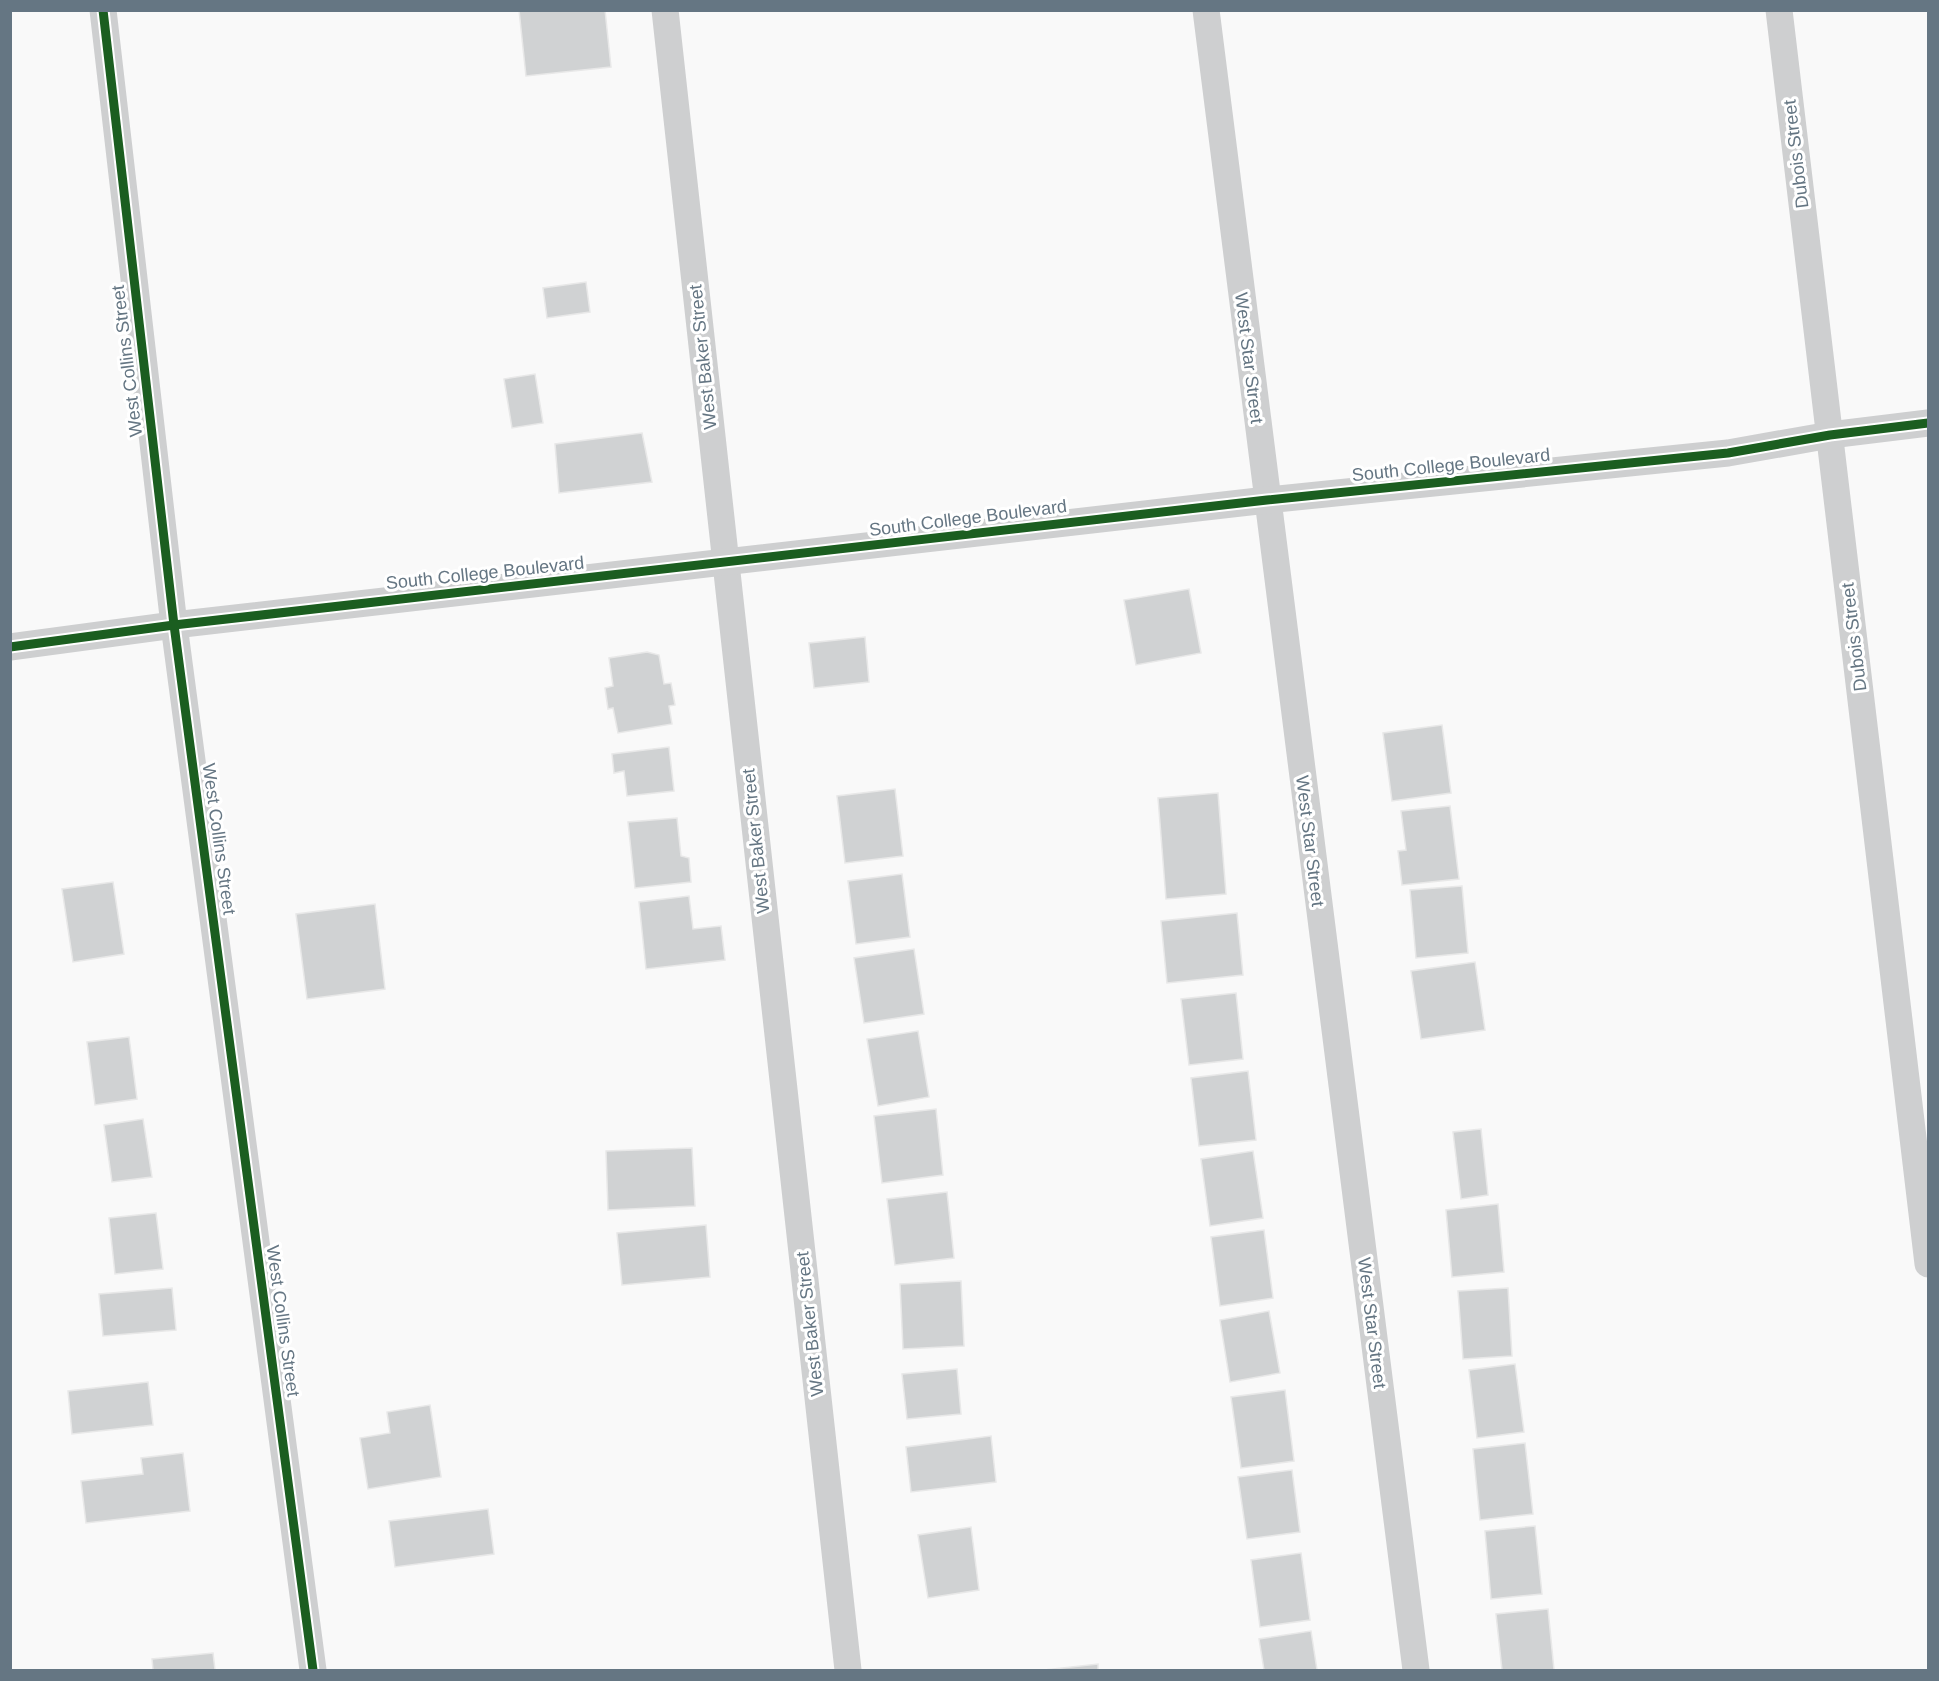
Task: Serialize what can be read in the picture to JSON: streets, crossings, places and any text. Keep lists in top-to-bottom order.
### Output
{
  "streets": {
    "street": [
      "Dubois Street",
      "West Baker Street",
      "West Star Street",
      "West Collins Street",
      "South College Boulevard"
    ]
  },
  "crossings": [
    ["Dubois Street", "South College Boulevard"],
    ["West Baker Street", "South College Boulevard"],
    ["West Star Street", "South College Boulevard"],
    ["West Collins Street", "South College Boulevard"]
  ]
}
